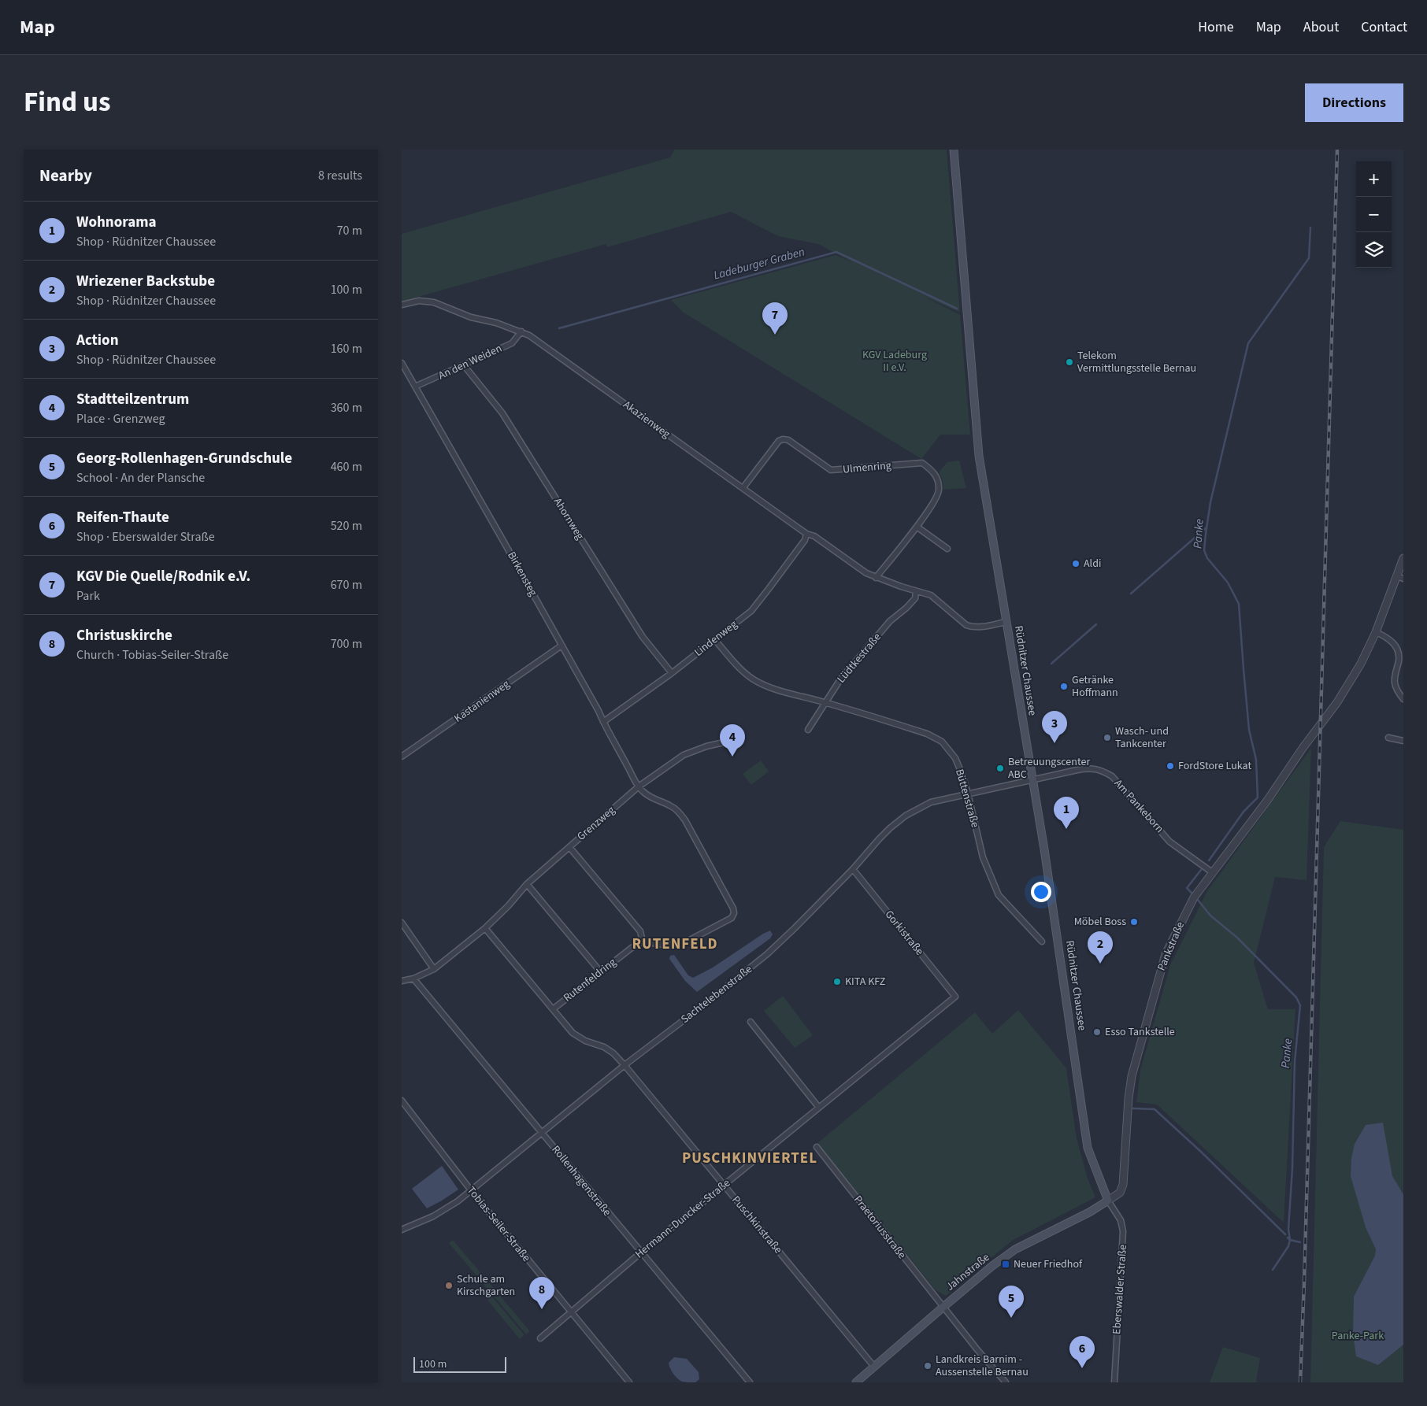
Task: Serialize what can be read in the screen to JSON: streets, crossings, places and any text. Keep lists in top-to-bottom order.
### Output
{
  "streets": {
    "main road": ["Rüdnitzer Chaussee", "Jahnstraße"],
    "street": [
      "An den Weiden",
      "Akazienweg",
      "Ulmenring",
      "Ahornweg",
      "Birkensteg",
      "Lindenweg",
      "Lüdtkestraße",
      "Kastanienweg",
      "Büttenstraße",
      "Am Pankeborn",
      "Grenzweg",
      "Gorkistraße",
      "Pankstraße",
      "Rutenfeldring",
      "Sachtelebenstraße",
      "Rollenhagenstraße",
      "Hermann-Duncker-Straße",
      "Tobias-Seiler-Straße",
      "Puschkinstraße",
      "Praetoriusstraße",
      "Eberswalder Straße"
    ]
  },
  "crossings": [
    ["An den Weiden", "Akazienweg"],
    ["An den Weiden", "Ahornweg"],
    ["An den Weiden", "Birkensteg"],
    ["Akazienweg", "Ulmenring"],
    ["Akazienweg", "Lindenweg"],
    ["Akazienweg", "Lüdtkestraße"],
    ["Akazienweg", "Rüdnitzer Chaussee"],
    ["Ahornweg", "Lindenweg"],
    ["Birkensteg", "Lindenweg"],
    ["Birkensteg", "Kastanienweg"],
    ["Birkensteg", "Grenzweg"],
    ["Lindenweg", "Büttenstraße"],
    ["Lüdtkestraße", "Büttenstraße"],
    ["Rüdnitzer Chaussee", "Am Pankeborn"],
    ["Rüdnitzer Chaussee", "Pankstraße"],
    ["Rüdnitzer Chaussee", "Sachtelebenstraße"],
    ["Rüdnitzer Chaussee", "Jahnstraße"],
    ["Rüdnitzer Chaussee", "Eberswalder Straße"],
    ["Büttenstraße", "Sachtelebenstraße"],
    ["Am Pankeborn", "Pankstraße"],
    ["Am Pankeborn", "Sachtelebenstraße"],
    ["Grenzweg", "Rollenhagenstraße"],
    ["Gorkistraße", "Sachtelebenstraße"],
    ["Gorkistraße", "Hermann-Duncker-Straße"],
    ["Pankstraße", "Jahnstraße"],
    ["Pankstraße", "Eberswalder Straße"],
    ["Rutenfeldring", "Sachtelebenstraße"],
    ["Rutenfeldring", "Puschkinstraße"],
    ["Sachtelebenstraße", "Rollenhagenstraße"],
    ["Sachtelebenstraße", "Tobias-Seiler-Straße"],
    ["Sachtelebenstraße", "Puschkinstraße"],
    ["Rollenhagenstraße", "Hermann-Duncker-Straße"],
    ["Hermann-Duncker-Straße", "Tobias-Seiler-Straße"],
    ["Hermann-Duncker-Straße", "Puschkinstraße"],
    ["Puschkinstraße", "Jahnstraße"],
    ["Praetoriusstraße", "Jahnstraße"],
    ["Jahnstraße", "Eberswalder Straße"]
  ],
  "districts": ["RUTENFELD", "PUSCHKINVIERTEL"],
  "water": ["Ladeburger Graben", "Panke"],
  "parks": ["KGV Ladeburg II e.V.", "Panke-Park"],
  "places": {
    "other": [
      "Telekom Vermittlungsstelle Bernau",
      "Aldi",
      "Getränke Hoffmann",
      "Wasch- und Tankcenter",
      "FordStore Lukat",
      "Betreuungscenter ABC",
      "Möbel Boss",
      "KITA KFZ",
      "Esso Tankstelle",
      "Schule am Kirschgarten",
      "Landkreis Barnim - Aussenstelle Bernau"
    ],
    "transit": ["Neuer Friedhof"]
  },
  "scale_bar": "100 m",
  "page": {
    "header": "Map",
    "nav": [
      "Home",
      "Map",
      "About",
      "Contact"
    ],
    "title": "Find us",
    "buttons": "Directions",
    "heading": ["Nearby", "8 results"],
    "map_buttons": ["+", "−"],
    "list": [
      {
        "mark": "1",
        "name": "Wohnorama",
        "note": "Shop · Rüdnitzer Chaussee",
        "value": "70 m"
      },
      {
        "mark": "2",
        "name": "Wriezener Backstube",
        "note": "Shop · Rüdnitzer Chaussee",
        "value": "100 m"
      },
      {
        "mark": "3",
        "name": "Action",
        "note": "Shop · Rüdnitzer Chaussee",
        "value": "160 m"
      },
      {
        "mark": "4",
        "name": "Stadtteilzentrum",
        "note": "Place · Grenzweg",
        "value": "360 m"
      },
      {
        "mark": "5",
        "name": "Georg-Rollenhagen-Grundschule",
        "note": "School · An der Plansche",
        "value": "460 m"
      },
      {
        "mark": "6",
        "name": "Reifen-Thaute",
        "note": "Shop · Eberswalder Straße",
        "value": "520 m"
      },
      {
        "mark": "7",
        "name": "KGV Die Quelle/Rodnik e.V.",
        "note": "Park",
        "value": "670 m"
      },
      {
        "mark": "8",
        "name": "Christuskirche",
        "note": "Church · Tobias-Seiler-Straße",
        "value": "700 m"
      }
    ],
    "pins": [
      "7",
      "3",
      "4",
      "1",
      "2",
      "8",
      "5",
      "6"
    ],
    "scale": "100 m"
  }
}
